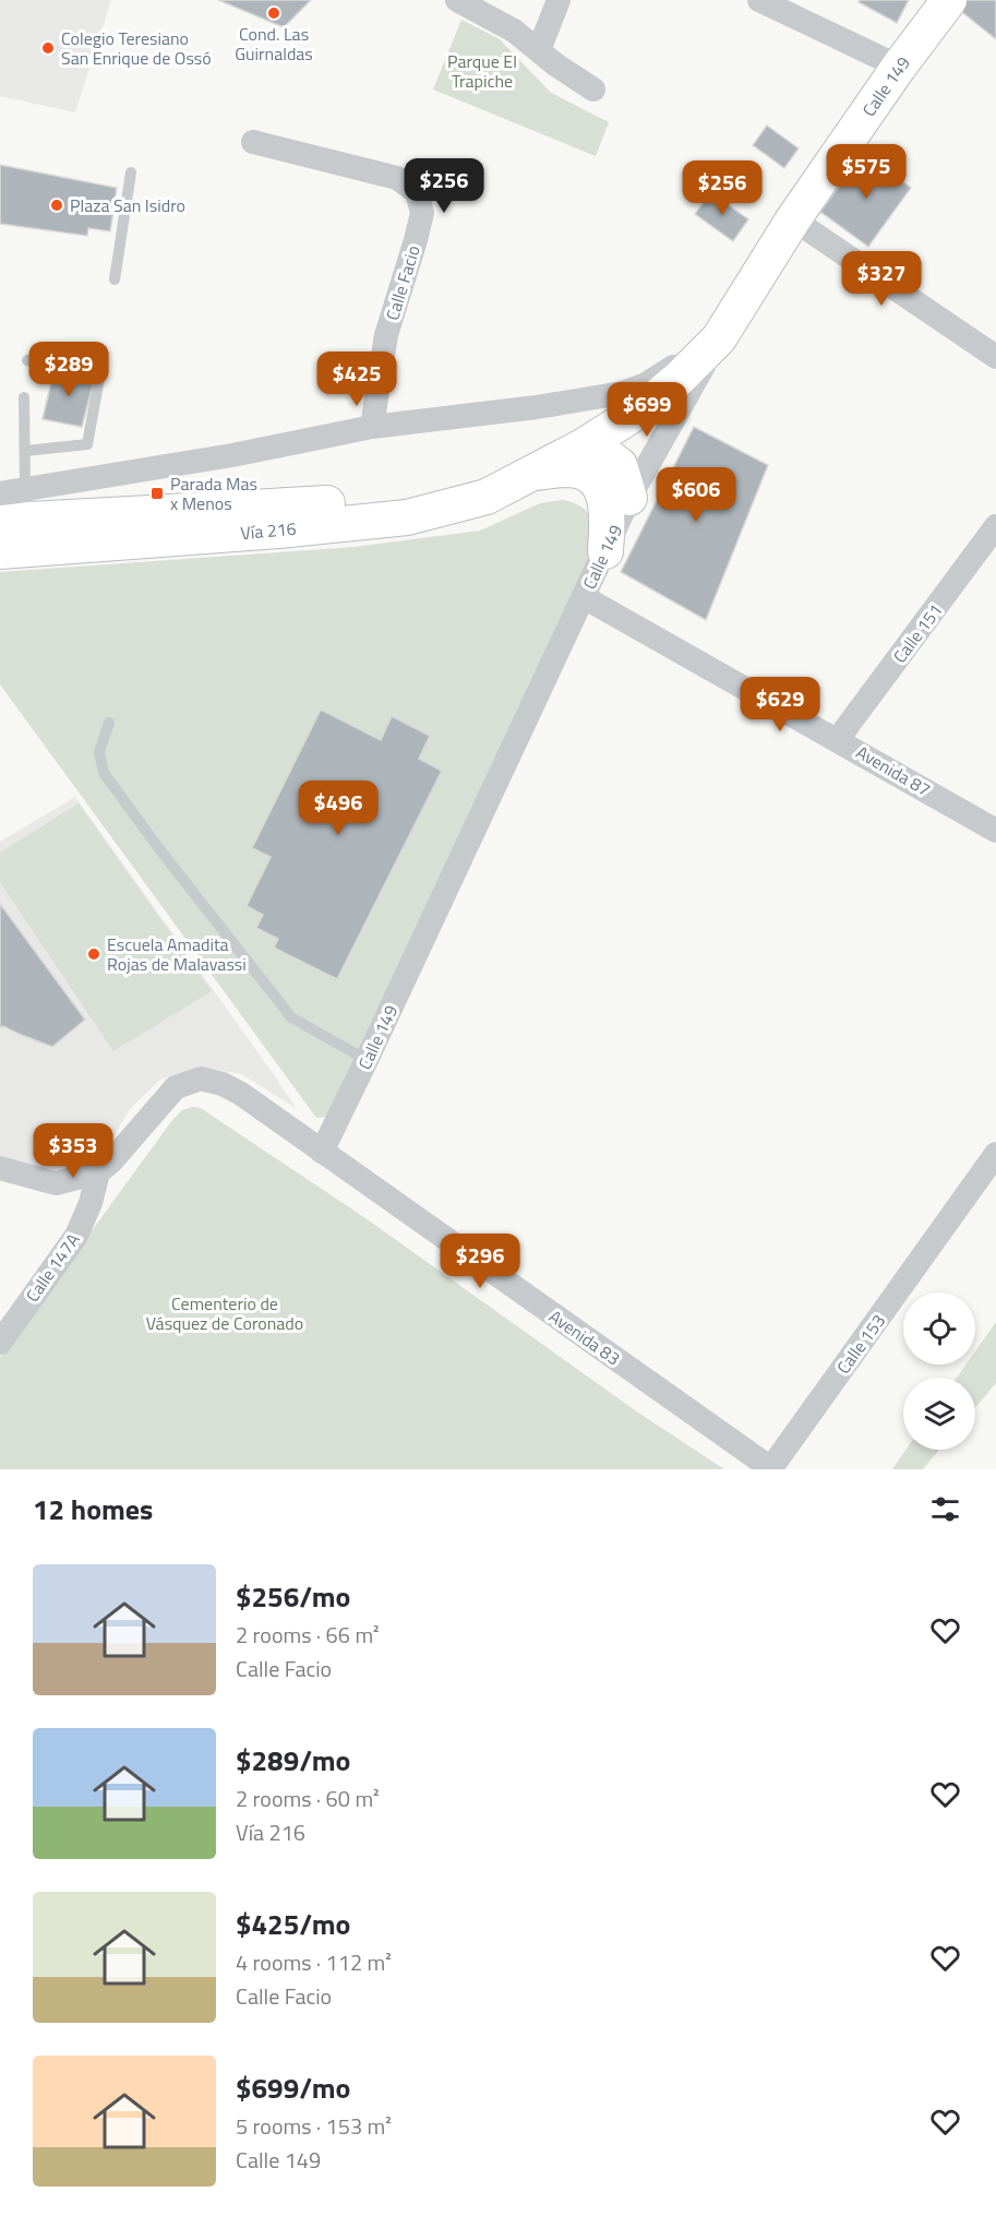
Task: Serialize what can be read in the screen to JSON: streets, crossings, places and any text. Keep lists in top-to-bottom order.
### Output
{
  "streets": {
    "main road": ["Calle 149", "Vía 216"],
    "street": [
      "Calle Facio",
      "Calle 151",
      "Avenida 87",
      "Calle 147A",
      "Avenida 83",
      "Calle 153"
    ]
  },
  "crossings": [
    ["Calle 149", "Vía 216"],
    ["Calle 149", "Avenida 87"],
    ["Calle 149", "Avenida 83"],
    ["Calle 151", "Avenida 87"],
    ["Calle 147A", "Avenida 83"],
    ["Avenida 83", "Calle 153"]
  ],
  "parks": ["Parque El Trapiche", "Cementerio de Vásquez de Coronado"],
  "places": {
    "other": [
      "Cond. Las Guirnaldas",
      "Colegio Teresiano San Enrique de Ossó",
      "Plaza San Isidro",
      "Escuela Amadita Rojas de Malavassi"
    ],
    "transit": ["Parada Mas x Menos"]
  },
  "page": {
    "price": [
      "$575",
      "$256",
      "$256",
      "$327",
      "$289",
      "$425",
      "$699",
      "$606",
      "$629",
      "$496",
      "$353",
      "$296"
    ],
    "heading": "12 homes",
    "list": [
      {
        "name": "$256/mo",
        "note": "2 rooms · 66 m² · Calle Facio"
      },
      {
        "name": "$289/mo",
        "note": "2 rooms · 60 m² · Vía 216"
      },
      {
        "name": "$425/mo",
        "note": "4 rooms · 112 m² · Calle Facio"
      },
      {
        "name": "$699/mo",
        "note": "5 rooms · 153 m² · Calle 149"
      }
    ]
  }
}
